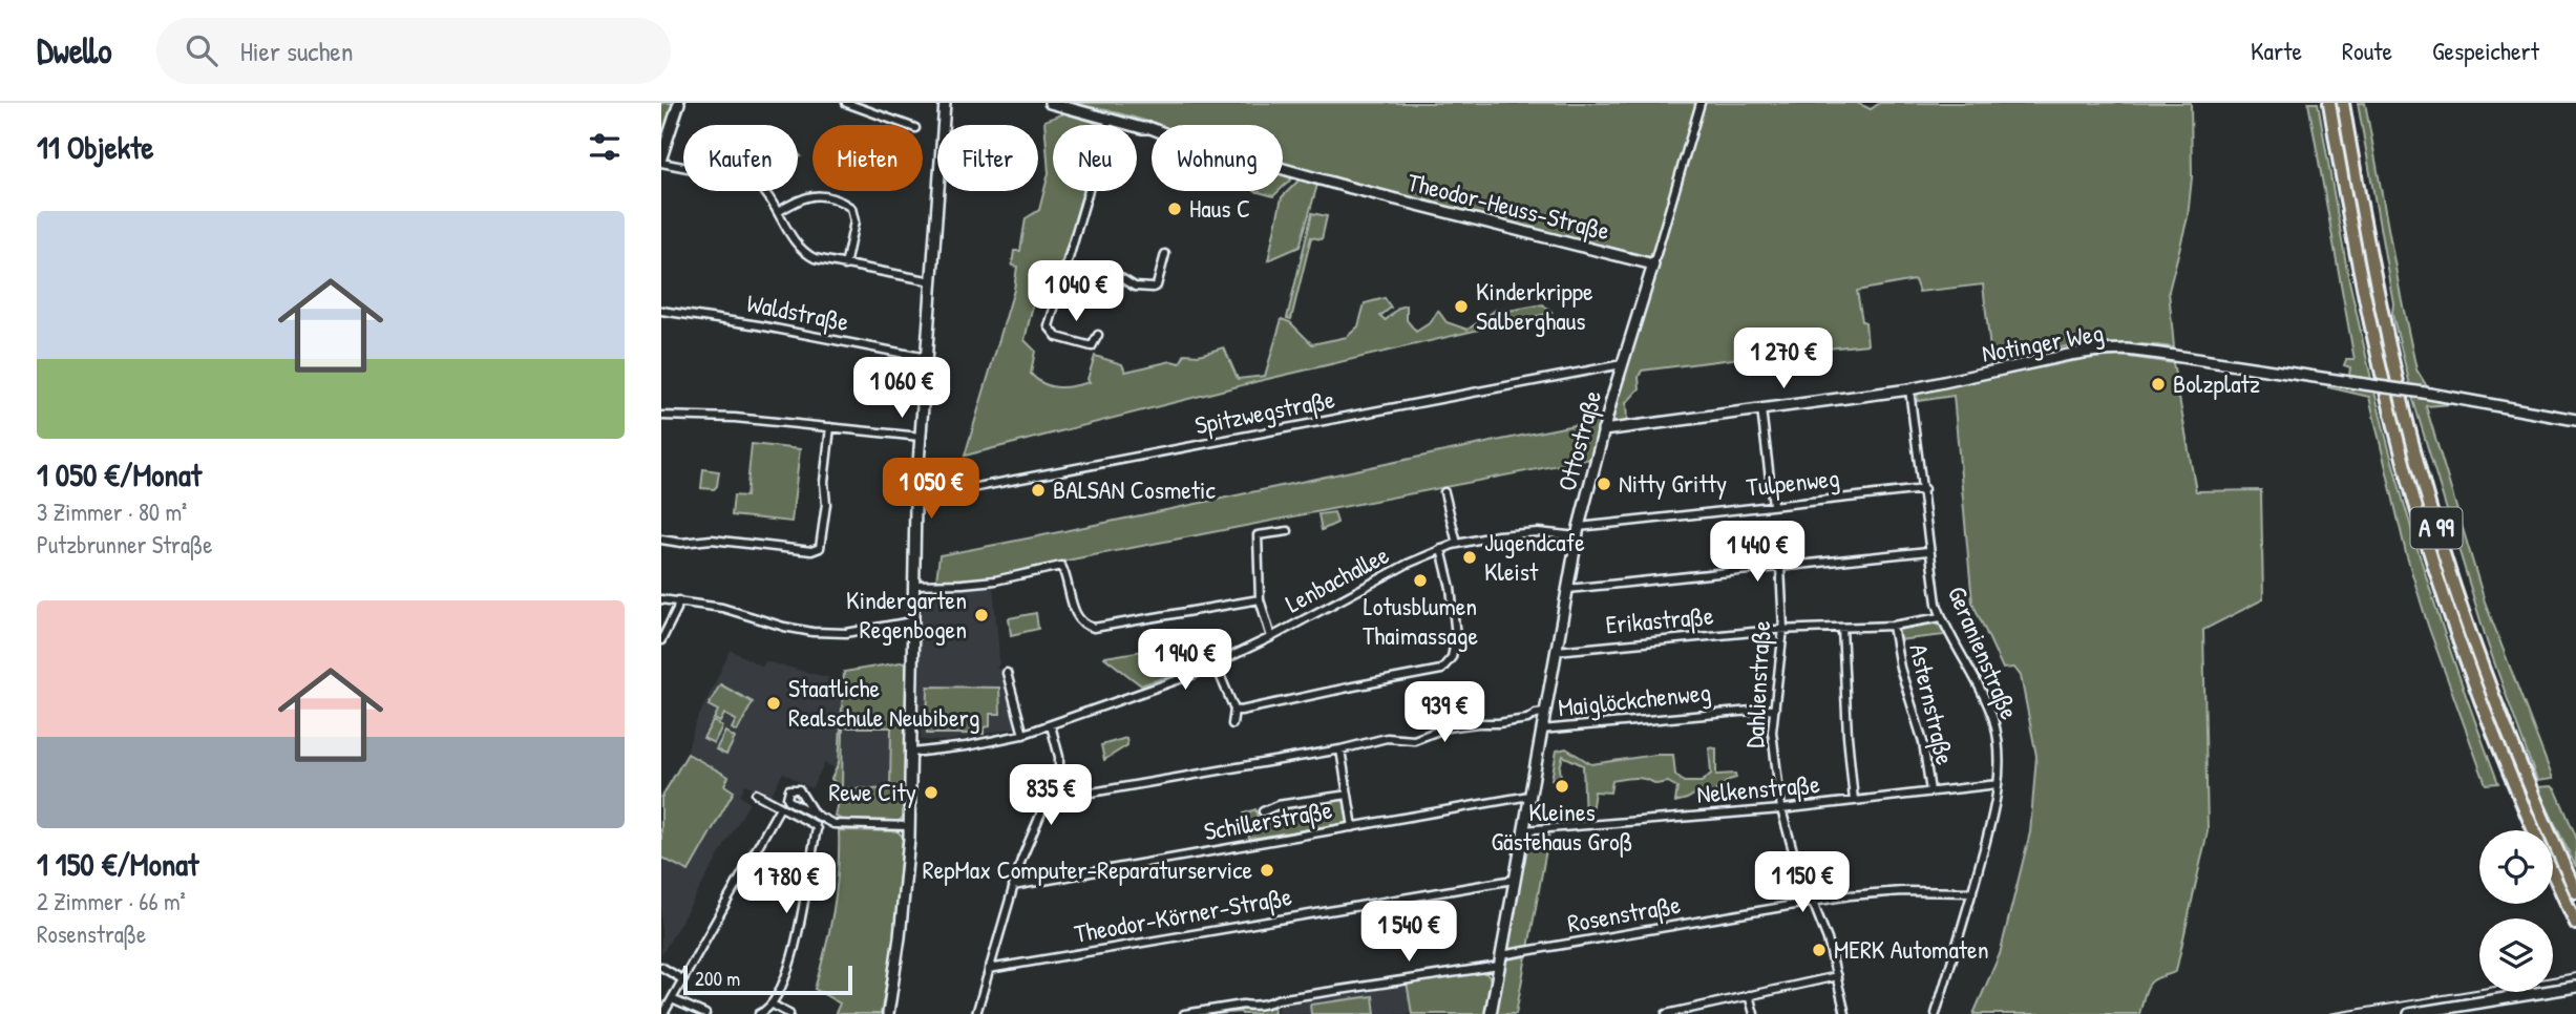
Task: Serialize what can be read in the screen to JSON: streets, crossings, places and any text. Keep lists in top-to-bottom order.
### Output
{
  "streets": {
    "highway": ["A 99"],
    "street": [
      "Theodor-Heuss-Straße",
      "Waldstraße",
      "Notinger Weg",
      "Spitzwegstraße",
      "Ottostraße",
      "Tulpenweg",
      "Lenbachallee",
      "Erikastraße",
      "Geranienstraße",
      "Dahlienstraße",
      "Maiglöckchenweg",
      "Asternstraße",
      "Nelkenstraße",
      "Schillerstraße",
      "Rosenstraße",
      "Theodor-Körner-Straße"
    ]
  },
  "crossings": [
    ["Theodor-Heuss-Straße", "Ottostraße"],
    ["Notinger Weg", "Ottostraße"],
    ["Notinger Weg", "Geranienstraße"],
    ["Spitzwegstraße", "Ottostraße"],
    ["Ottostraße", "Tulpenweg"],
    ["Ottostraße", "Lenbachallee"],
    ["Ottostraße", "Erikastraße"],
    ["Ottostraße", "Maiglöckchenweg"],
    ["Ottostraße", "Nelkenstraße"],
    ["Ottostraße", "Schillerstraße"],
    ["Ottostraße", "Rosenstraße"],
    ["Ottostraße", "Theodor-Körner-Straße"],
    ["Tulpenweg", "Lenbachallee"],
    ["Tulpenweg", "Geranienstraße"],
    ["Erikastraße", "Geranienstraße"],
    ["Erikastraße", "Dahlienstraße"],
    ["Erikastraße", "Asternstraße"],
    ["Geranienstraße", "Nelkenstraße"],
    ["Geranienstraße", "Rosenstraße"],
    ["Dahlienstraße", "Maiglöckchenweg"],
    ["Dahlienstraße", "Nelkenstraße"],
    ["Dahlienstraße", "Rosenstraße"],
    ["Asternstraße", "Nelkenstraße"]
  ],
  "places": [
    "Haus C",
    "Kinderkrippe Salberghaus",
    "Bolzplatz",
    "Nitty Gritty",
    "BALSAN Cosmetic",
    "Jugendcafe Kleist",
    "Lotusblumen Thaimassage",
    "Kindergarten Regenbogen",
    "Staatliche Realschule Neubiberg",
    "Kleines Gästehaus Groß",
    "Rewe City",
    "RepMax Computer-Reparaturservice",
    "MERK Automaten"
  ],
  "scale_bar": "200 m",
  "page": {
    "header": "Dwello",
    "search": "Hier suchen",
    "nav": ["Karte", "Route", "Gespeichert"],
    "heading": "11 Objekte",
    "chip": [
      "Kaufen",
      "Mieten",
      "Filter",
      "Neu",
      "Wohnung"
    ],
    "list": [
      {
        "name": "1 050 €/Monat",
        "note": "3 Zimmer · 80 m² · Putzbrunner Straße"
      },
      {
        "name": "1 150 €/Monat",
        "note": "2 Zimmer · 66 m² · Rosenstraße"
      }
    ],
    "price": [
      "1 040 €",
      "1 270 €",
      "1 060 €",
      "1 050 €",
      "1 440 €",
      "1 940 €",
      "939 €",
      "835 €",
      "1 150 €",
      "1 780 €",
      "1 540 €"
    ],
    "scale": "200 m"
  }
}
